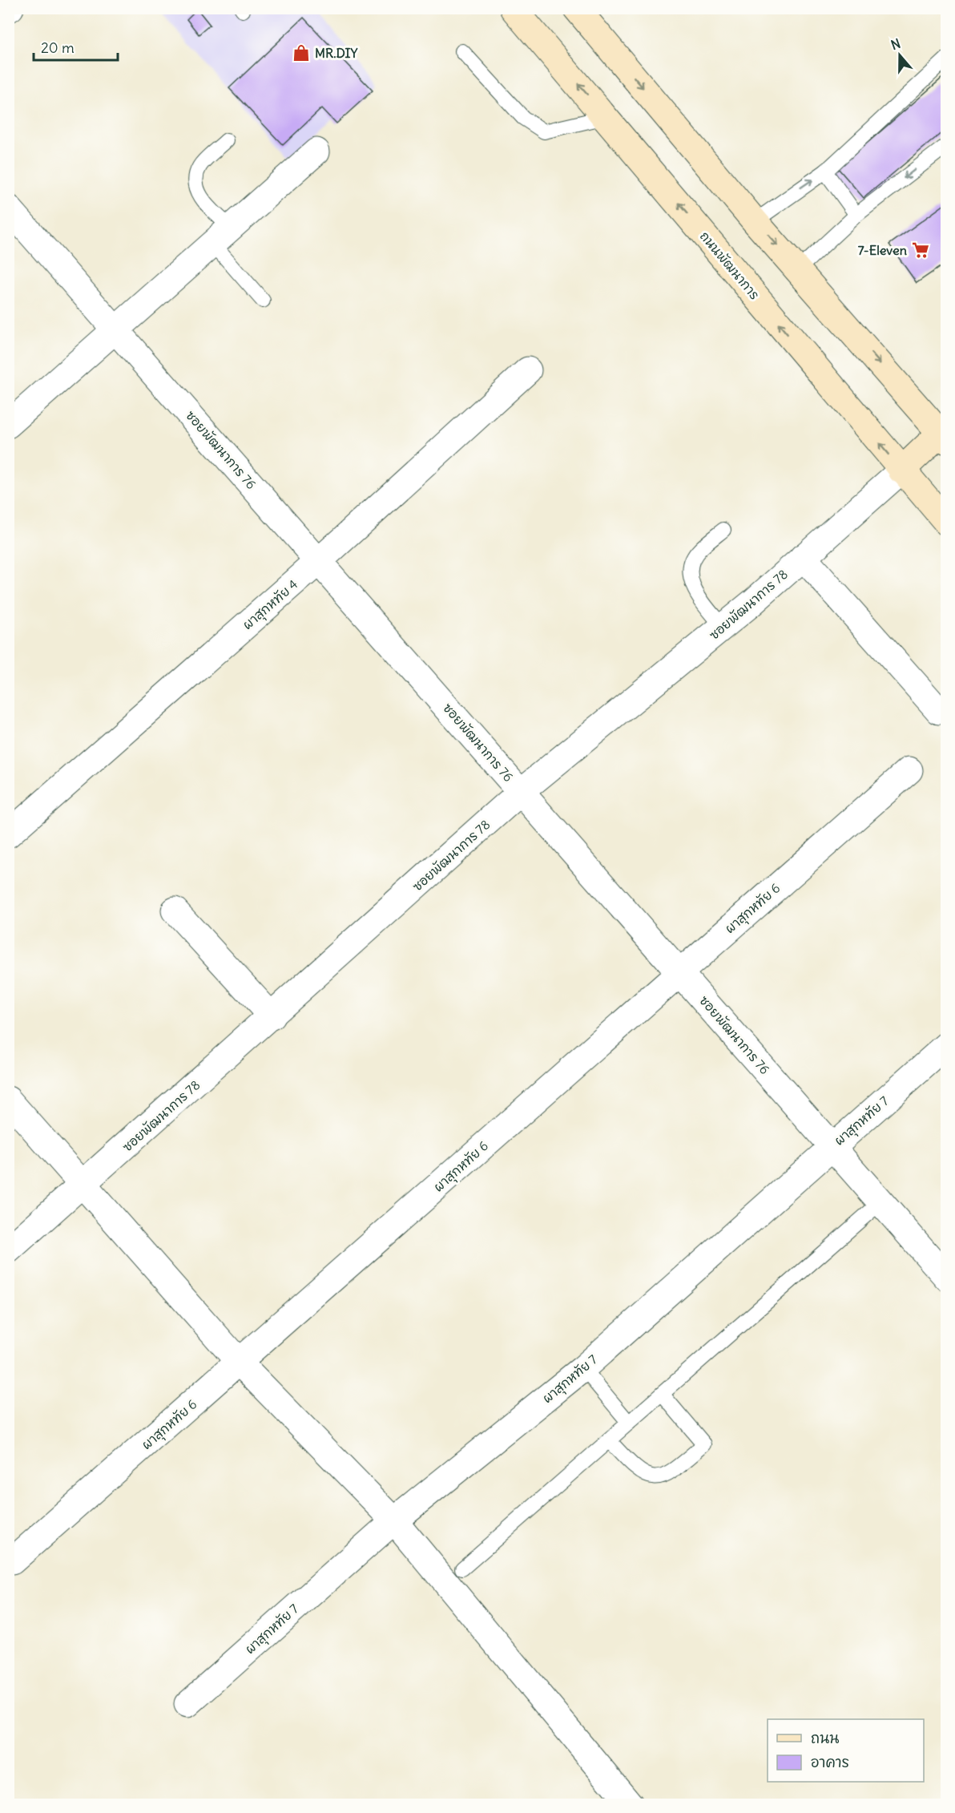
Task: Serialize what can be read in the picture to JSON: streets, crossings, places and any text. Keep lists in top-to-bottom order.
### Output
{
  "streets": {
    "main road": ["ถนนพัฒนาการ"],
    "street": [
      "ซอยพัฒนาการ 76",
      "ผาสุกหทัย 4",
      "ซอยพัฒนาการ 78",
      "ผาสุกหทัย 6",
      "ผาสุกหทัย 7"
    ]
  },
  "crossings": [
    ["ถนนพัฒนาการ", "ซอยพัฒนาการ 78"],
    ["ซอยพัฒนาการ 76", "ผาสุกหทัย 4"],
    ["ซอยพัฒนาการ 76", "ซอยพัฒนาการ 78"],
    ["ซอยพัฒนาการ 76", "ผาสุกหทัย 6"],
    ["ซอยพัฒนาการ 76", "ผาสุกหทัย 7"]
  ],
  "places": {
    "shop": ["MR.DIY"],
    "supermarket": ["7-Eleven"]
  },
  "legend": ["ถนน", "อาคาร"],
  "scale_bar": "20 m",
  "north": "top"
}
